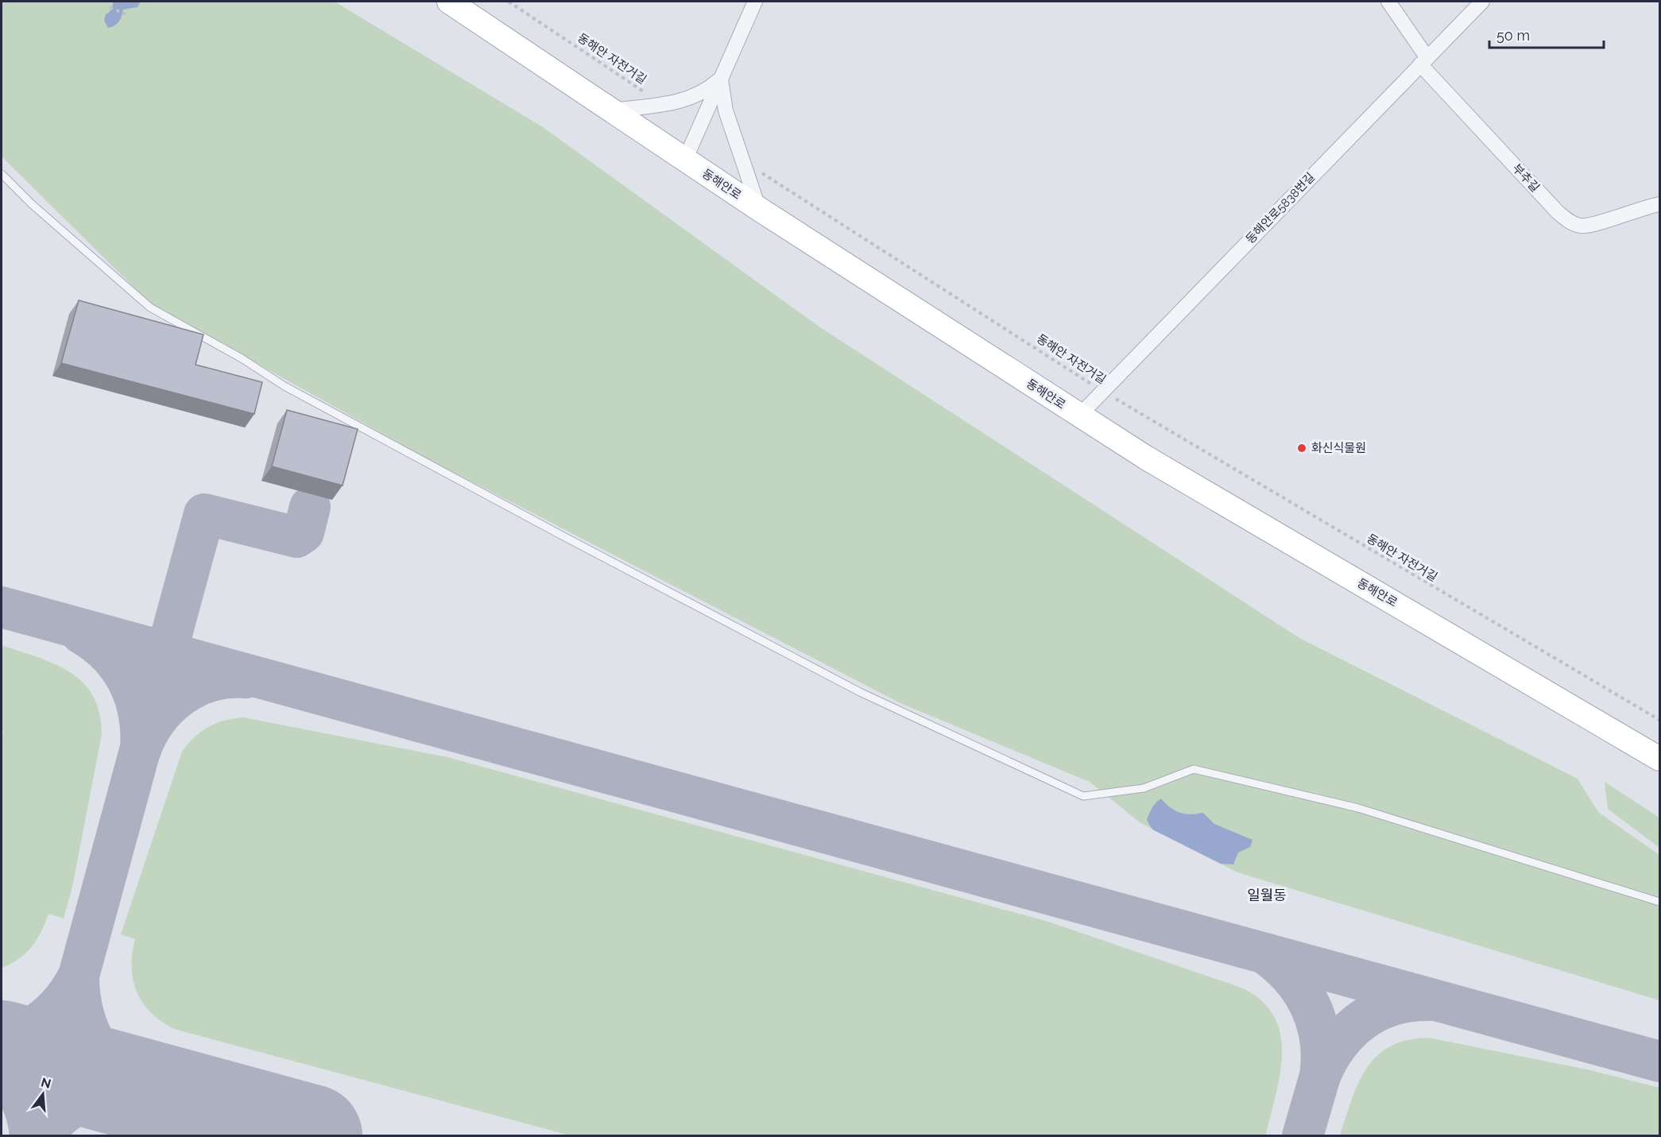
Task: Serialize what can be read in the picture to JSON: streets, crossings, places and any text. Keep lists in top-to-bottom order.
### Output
{
  "streets": {
    "main road": ["동해안로"],
    "street": ["부추길", "동해안로5838번길"],
    "path": ["동해안 자전거길"]
  },
  "crossings": [
    ["동해안 자전거길", "동해안로5838번길"],
    ["부추길", "동해안로5838번길"],
    ["동해안로", "동해안로5838번길"]
  ],
  "districts": ["일월동"],
  "places": ["화신식물원"],
  "scale_bar": "50 m",
  "north": "top"
}
